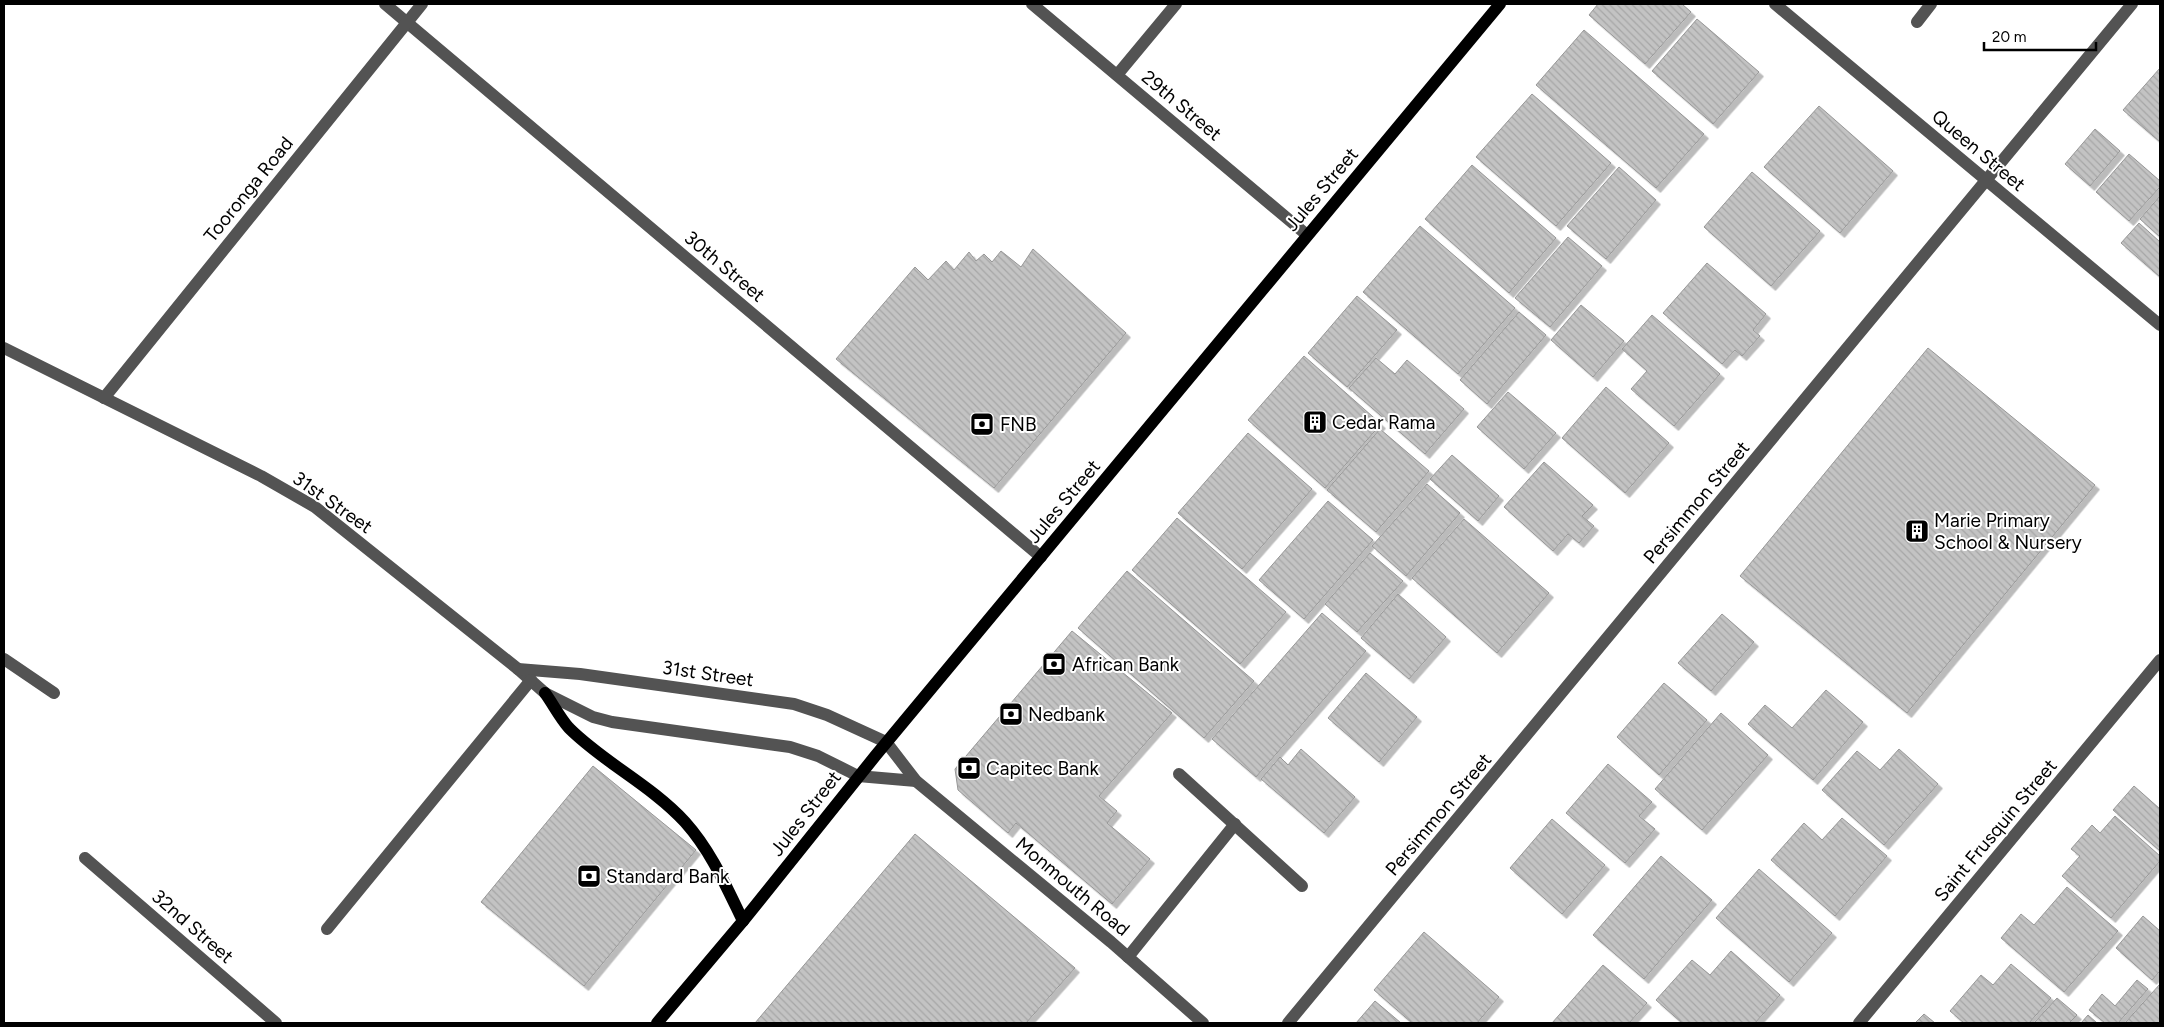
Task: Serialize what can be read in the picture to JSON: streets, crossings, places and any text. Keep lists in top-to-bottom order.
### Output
{
  "streets": {
    "main road": ["Jules Street"],
    "street": [
      "29th Street",
      "Queen Street",
      "Tooronga Road",
      "30th Street",
      "31st Street",
      "Persimmon Street",
      "Saint Frusquin Street",
      "Monmouth Road",
      "32nd Street"
    ]
  },
  "crossings": [
    ["29th Street", "Jules Street"],
    ["Queen Street", "Persimmon Street"],
    ["Tooronga Road", "30th Street"],
    ["Tooronga Road", "31st Street"],
    ["Jules Street", "30th Street"],
    ["Jules Street", "31st Street"],
    ["Jules Street", "Monmouth Road"],
    ["31st Street", "Monmouth Road"]
  ],
  "places": {
    "building": ["Cedar Rama", "Marie Primary School & Nursery"],
    "bank": [
      "FNB",
      "African Bank",
      "Nedbank",
      "Capitec Bank",
      "Standard Bank"
    ]
  },
  "scale_bar": "20 m"
}
